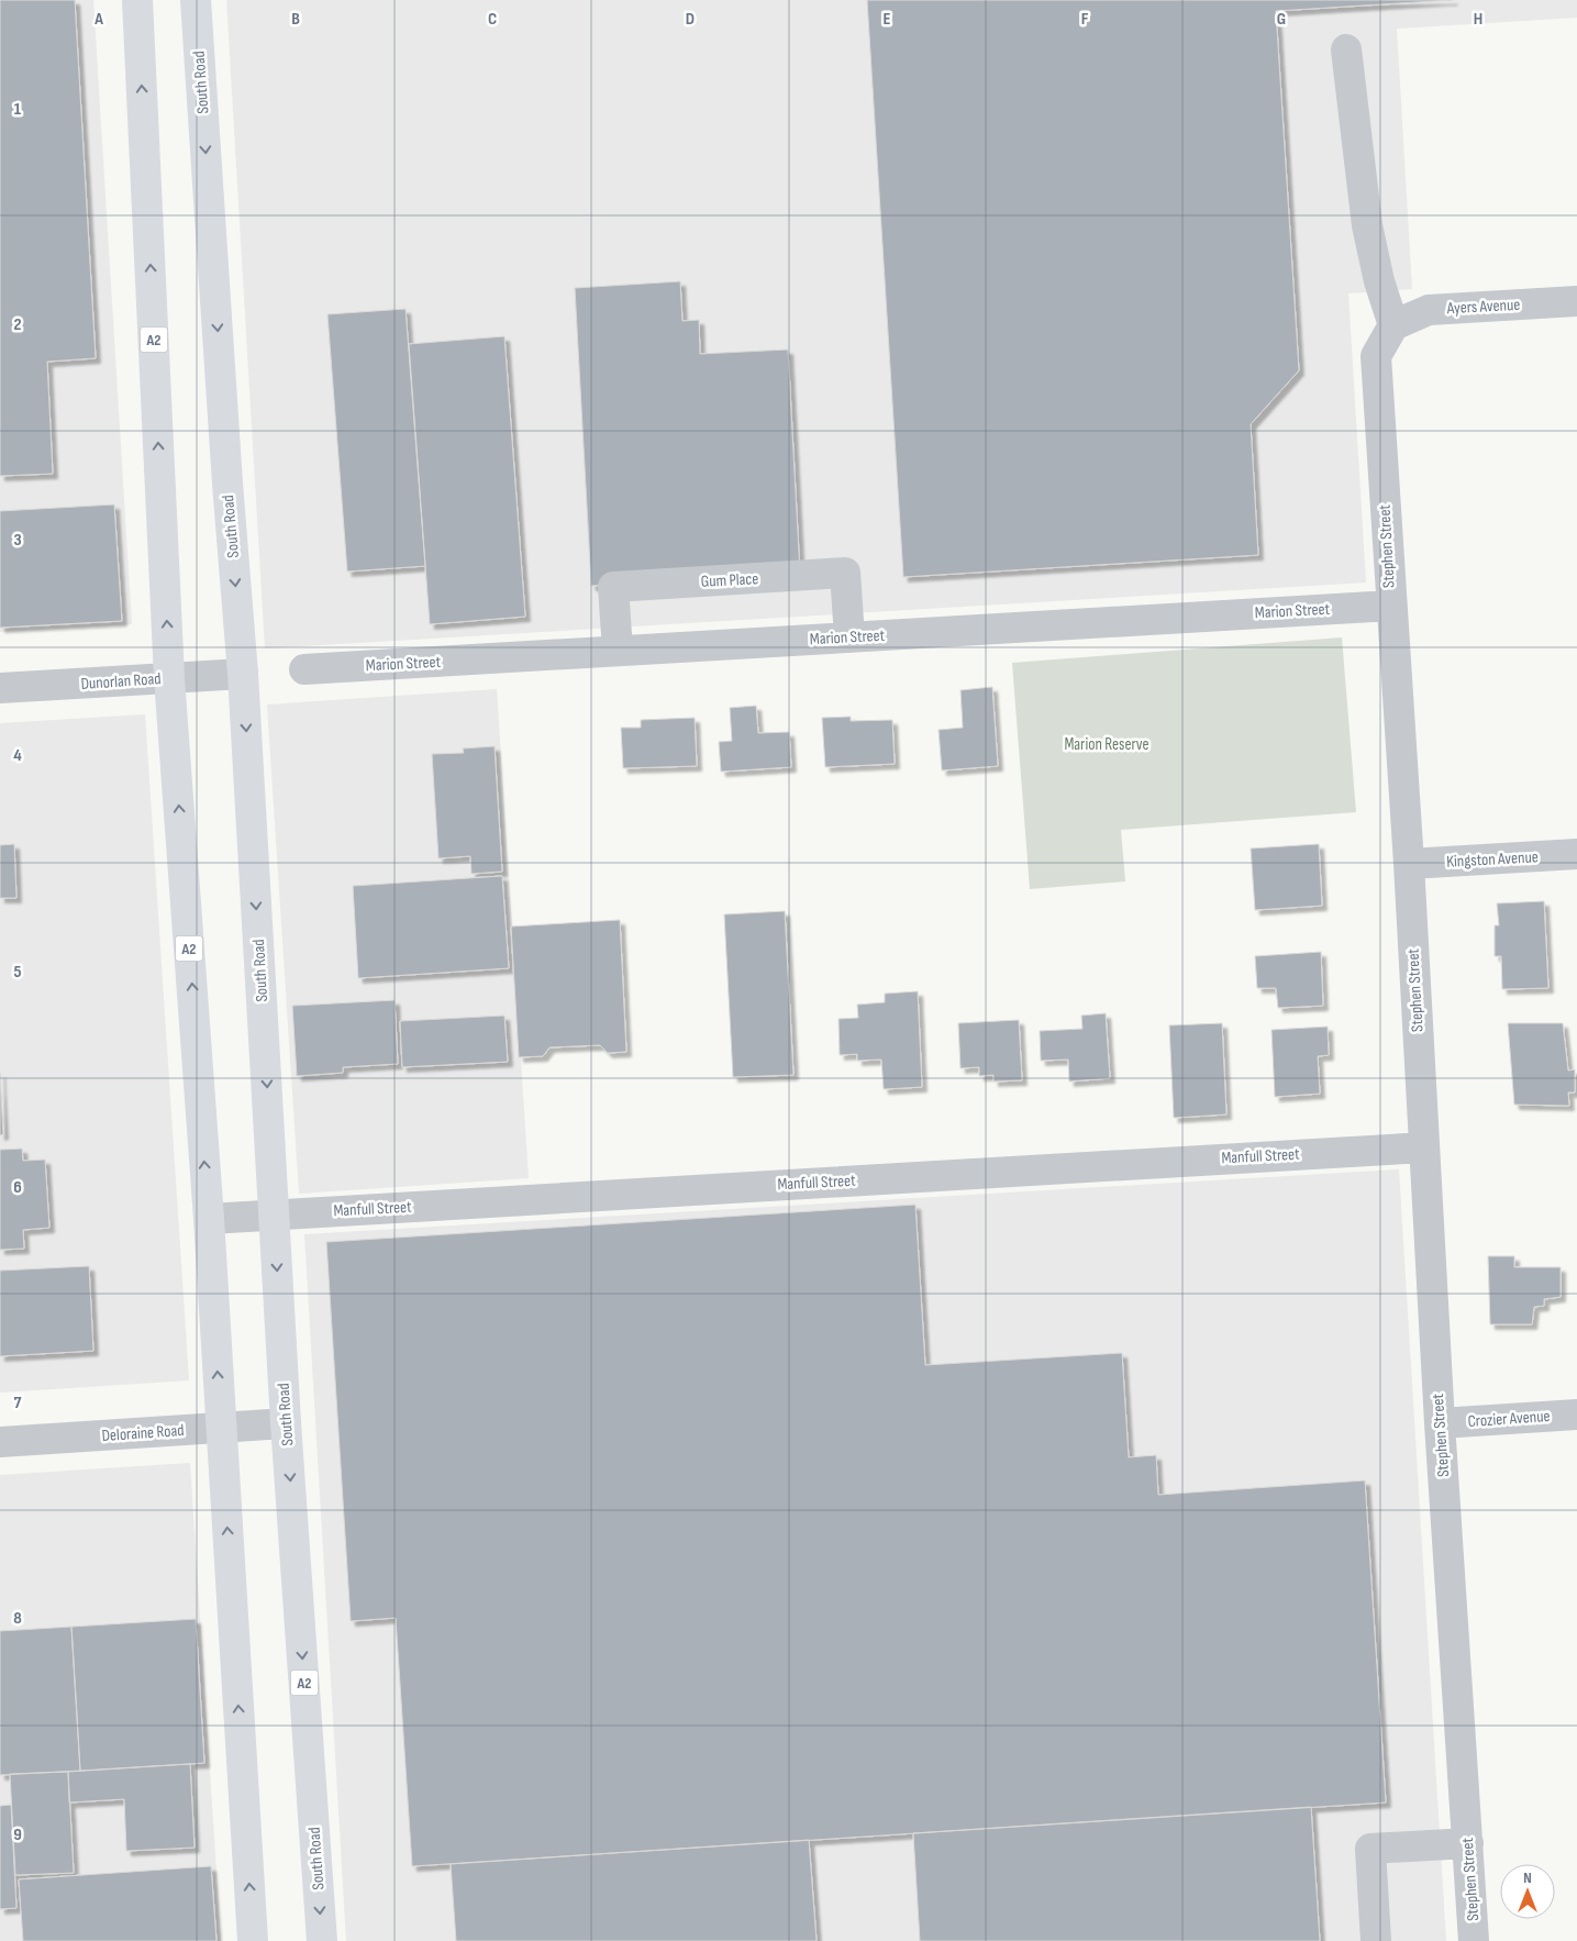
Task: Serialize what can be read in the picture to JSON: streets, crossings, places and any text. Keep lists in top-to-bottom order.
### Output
{
  "streets": {
    "highway": ["South Road", "A2"],
    "street": [
      "Ayers Avenue",
      "Stephen Street",
      "Gum Place",
      "Marion Street",
      "Dunorlan Road",
      "Kingston Avenue",
      "Manfull Street",
      "Crozier Avenue",
      "Deloraine Road"
    ]
  },
  "crossings": [
    ["South Road", "Dunorlan Road"],
    ["South Road", "Manfull Street"],
    ["South Road", "Deloraine Road"],
    ["Ayers Avenue", "Stephen Street"],
    ["A2", "Dunorlan Road"],
    ["A2", "Manfull Street"],
    ["A2", "Deloraine Road"],
    ["Stephen Street", "Marion Street"],
    ["Stephen Street", "Kingston Avenue"],
    ["Stephen Street", "Manfull Street"],
    ["Stephen Street", "Crozier Avenue"],
    ["Gum Place", "Marion Street"]
  ],
  "parks": ["Marion Reserve"],
  "north": "top",
  "grid": {
    "columns": [
      "A",
      "B",
      "C",
      "D",
      "E",
      "F",
      "G",
      "H"
    ],
    "rows": [
      "1",
      "2",
      "3",
      "4",
      "5",
      "6",
      "7",
      "8",
      "9"
    ]
  }
}
